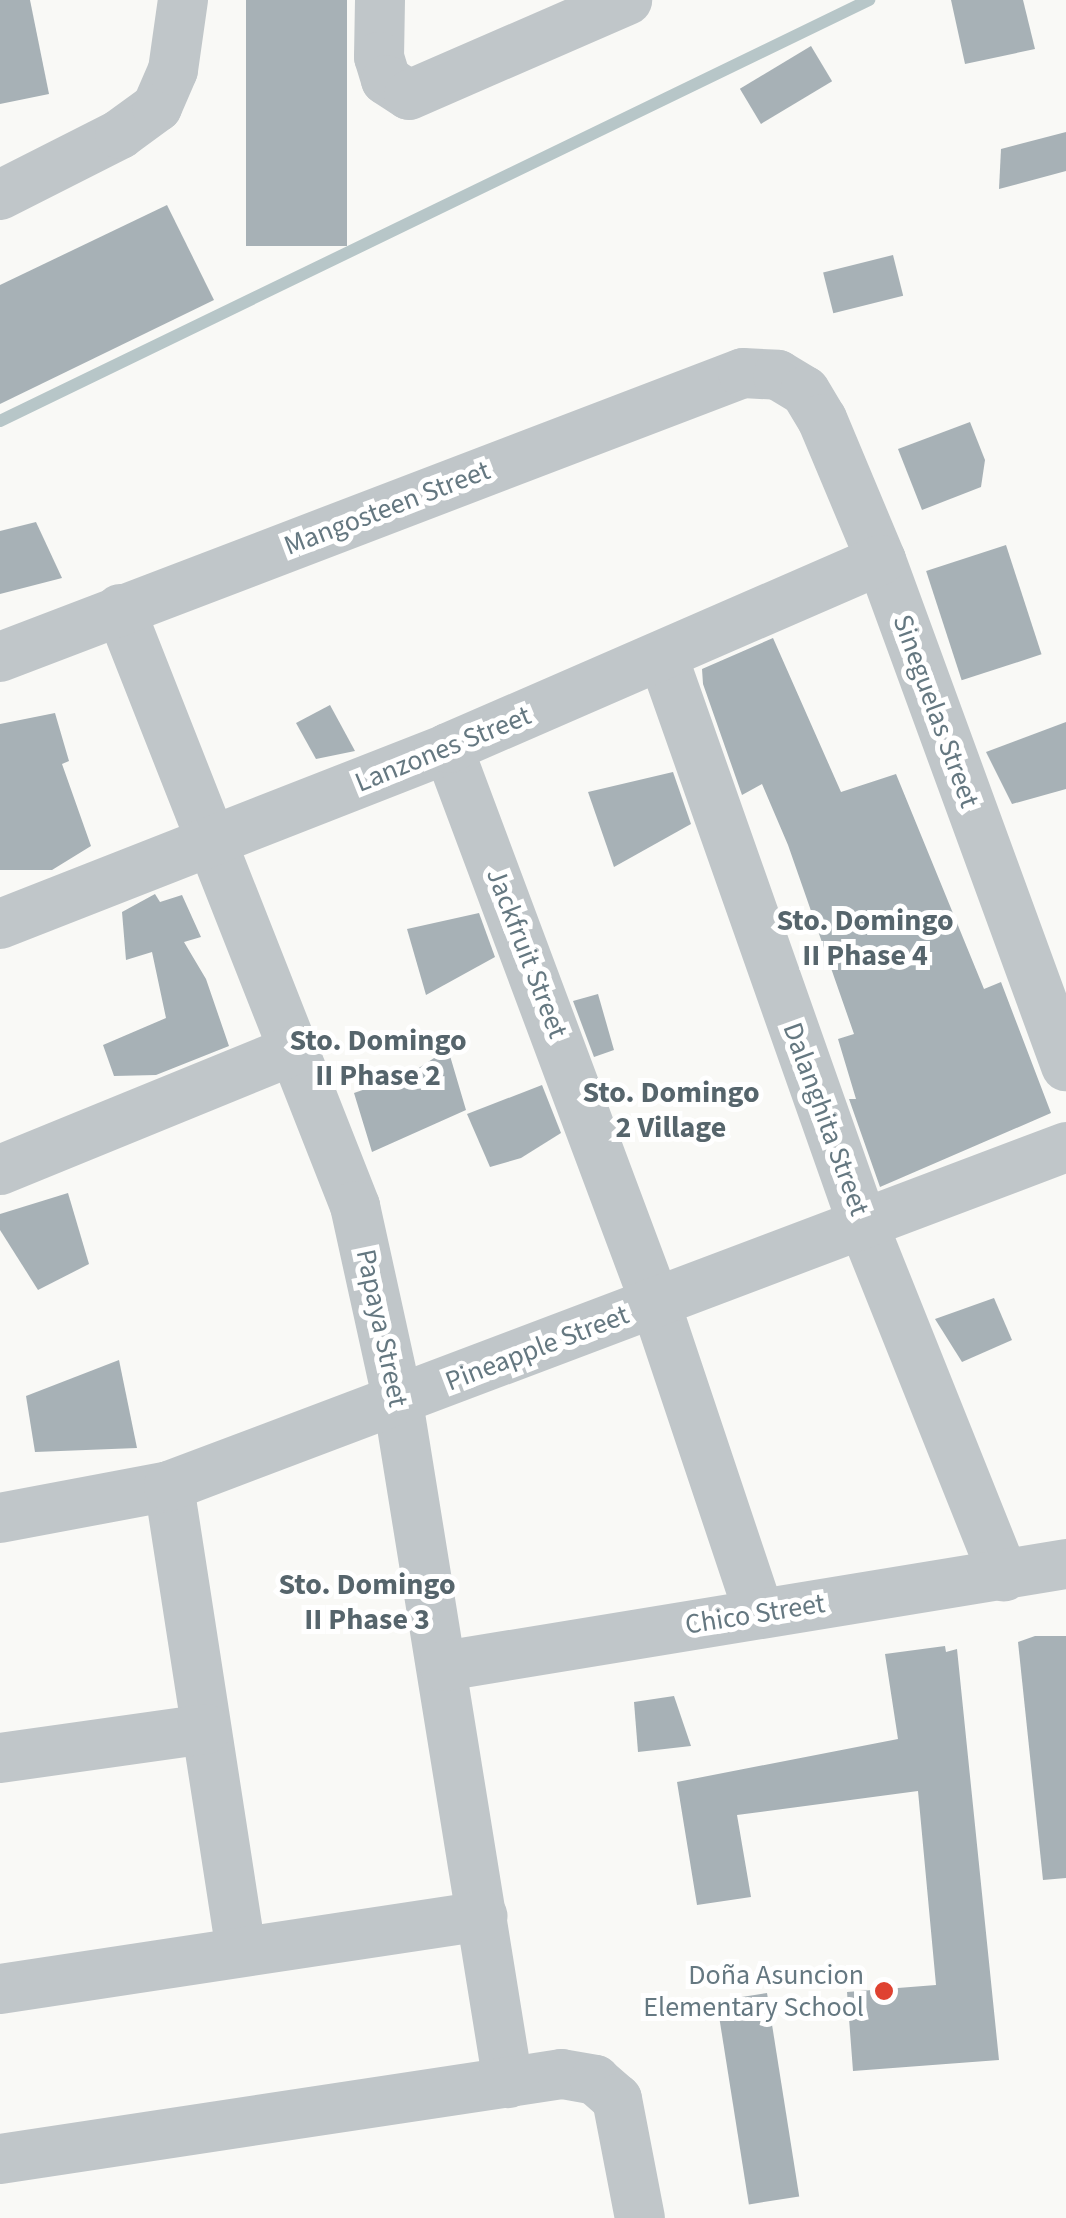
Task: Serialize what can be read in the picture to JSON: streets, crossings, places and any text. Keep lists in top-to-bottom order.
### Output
{
  "streets": {
    "street": [
      "Mangosteen Street",
      "Sineguelas Street",
      "Lanzones Street",
      "Jackfruit Street",
      "Dalanghita Street",
      "Papaya Street",
      "Pineapple Street",
      "Chico Street"
    ]
  },
  "crossings": [
    ["Mangosteen Street", "Sineguelas Street"],
    ["Mangosteen Street", "Papaya Street"],
    ["Sineguelas Street", "Lanzones Street"],
    ["Lanzones Street", "Jackfruit Street"],
    ["Lanzones Street", "Dalanghita Street"],
    ["Lanzones Street", "Papaya Street"],
    ["Jackfruit Street", "Pineapple Street"],
    ["Jackfruit Street", "Chico Street"],
    ["Dalanghita Street", "Pineapple Street"],
    ["Dalanghita Street", "Chico Street"],
    ["Papaya Street", "Pineapple Street"],
    ["Papaya Street", "Chico Street"]
  ],
  "districts": [
    "Sto. Domingo II Phase 4",
    "Sto. Domingo II Phase 2",
    "Sto. Domingo 2 Village",
    "Sto. Domingo II Phase 3"
  ],
  "places": ["Doña Asuncion Elementary School"]
}
